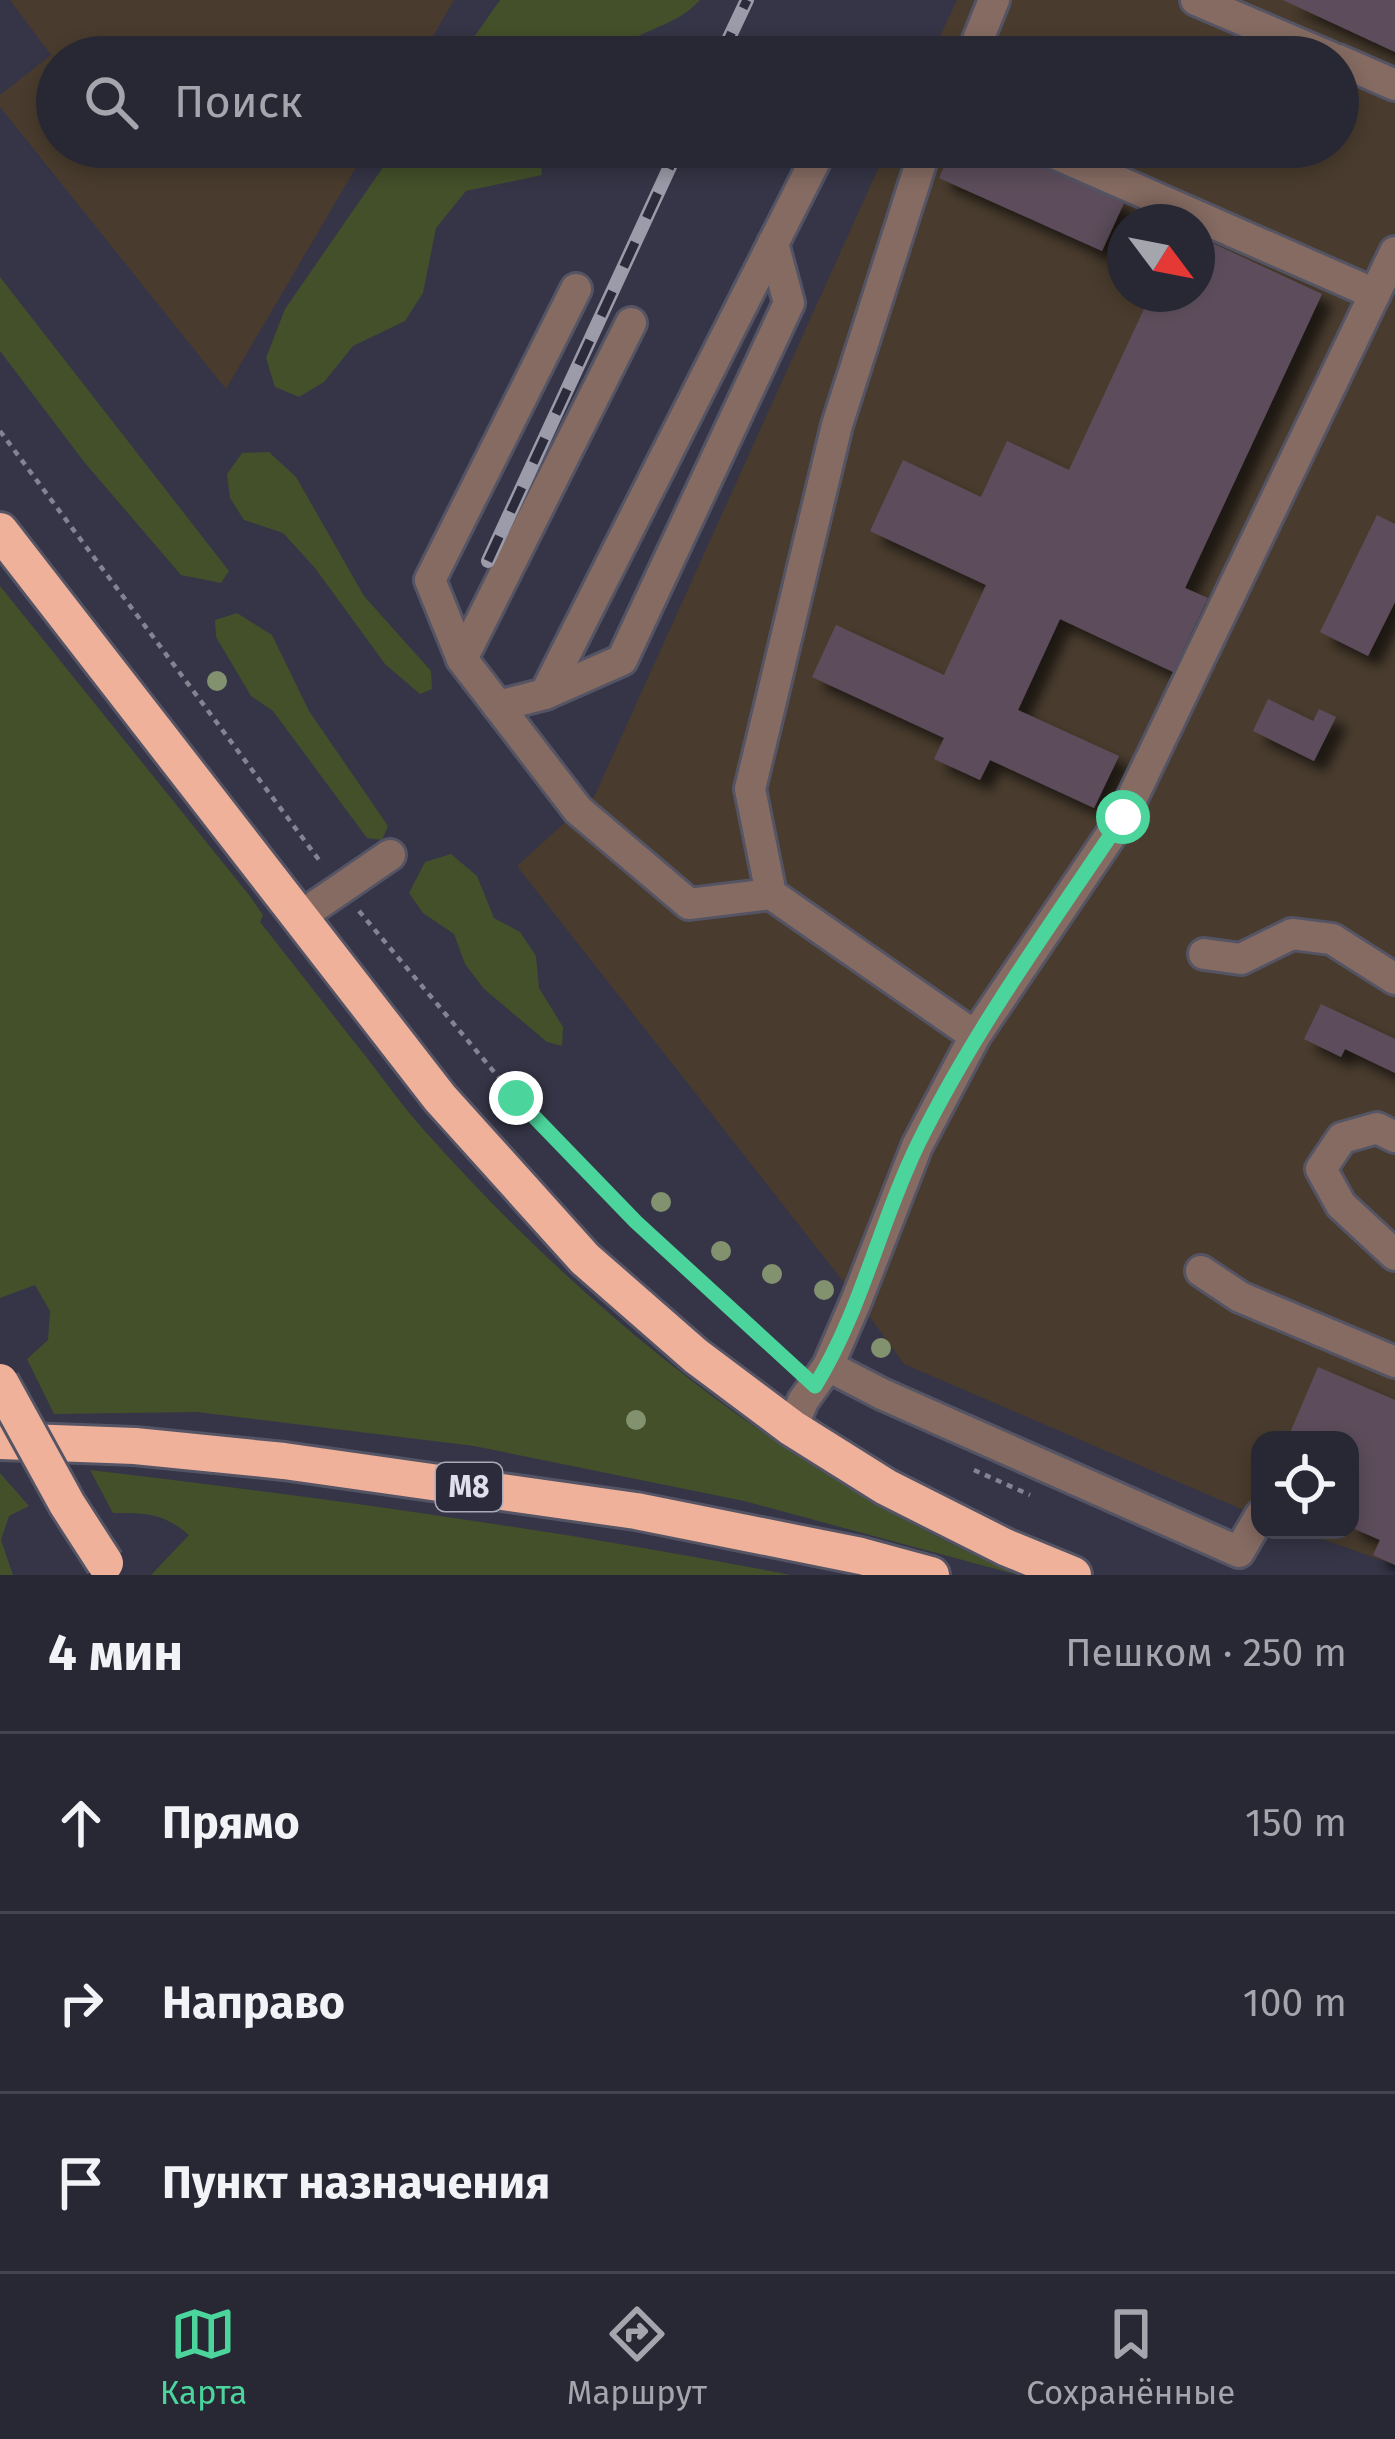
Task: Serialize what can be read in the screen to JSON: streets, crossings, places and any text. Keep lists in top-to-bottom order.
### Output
{
  "streets": {
    "highway": ["М8"]
  },
  "north": "bottom right",
  "page": {
    "search": "Поиск",
    "heading": ["4 мин", "Пешком · 250 m"],
    "list": [
      ["Прямо", "150 m"],
      ["Направо", "100 m"],
      "Пункт назначения"
    ],
    "nav": ["Карта", "Маршрут", "Сохранённые"]
  }
}
